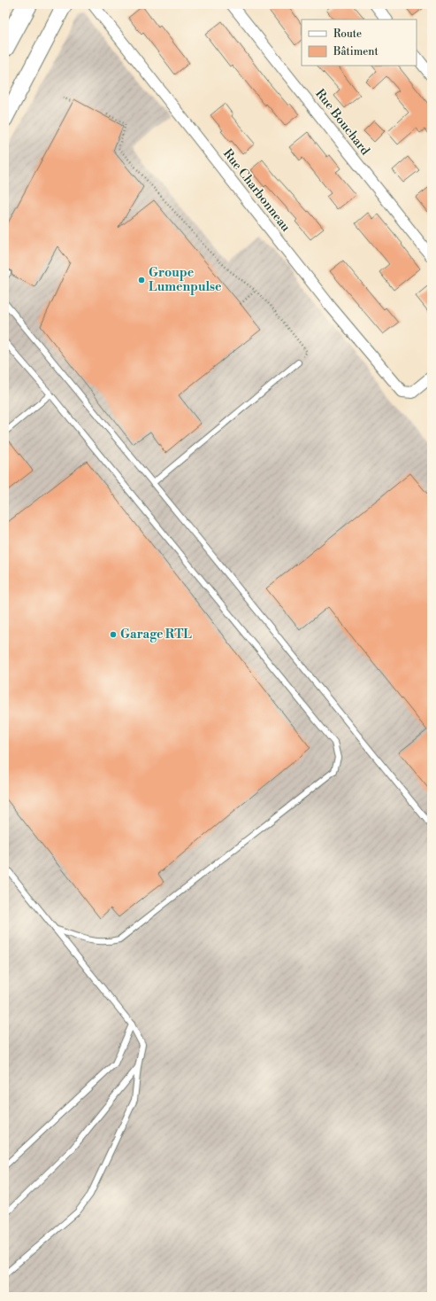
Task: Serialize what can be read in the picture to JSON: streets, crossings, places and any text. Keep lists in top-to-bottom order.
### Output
{
  "streets": {
    "street": ["Rue Bouchard", "Rue Charbonneau"]
  },
  "places": ["Groupe Lumenpulse", "Garage RTL"],
  "legend": ["Route", "Bâtiment"]
}
